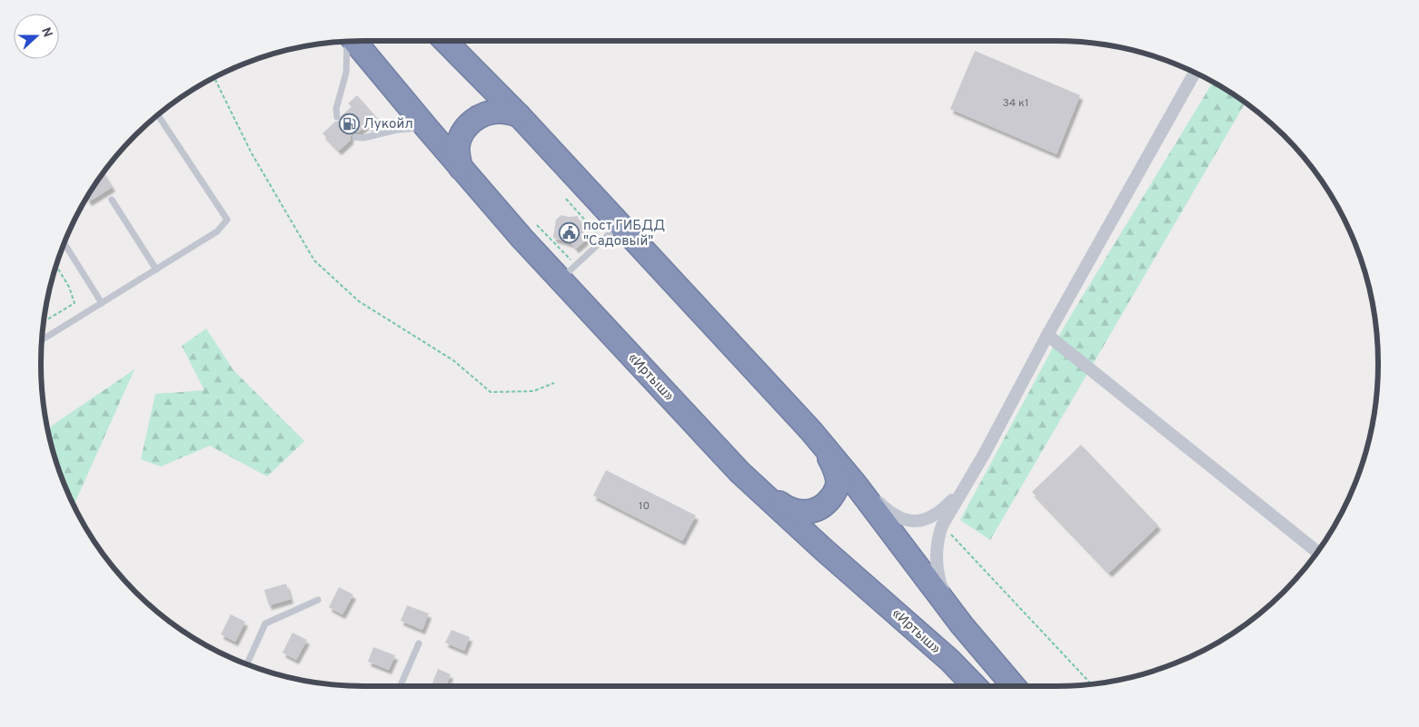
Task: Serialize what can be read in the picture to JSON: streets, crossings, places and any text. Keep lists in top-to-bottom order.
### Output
{
  "streets": {
    "highway": ["«Иртыш»"]
  },
  "places": {
    "fuel station": ["Лукойл"],
    "public building": ["пост ГИБДД \"Садовый\""]
  },
  "house_numbers": ["34 к1", "10"],
  "north": "right"
}
